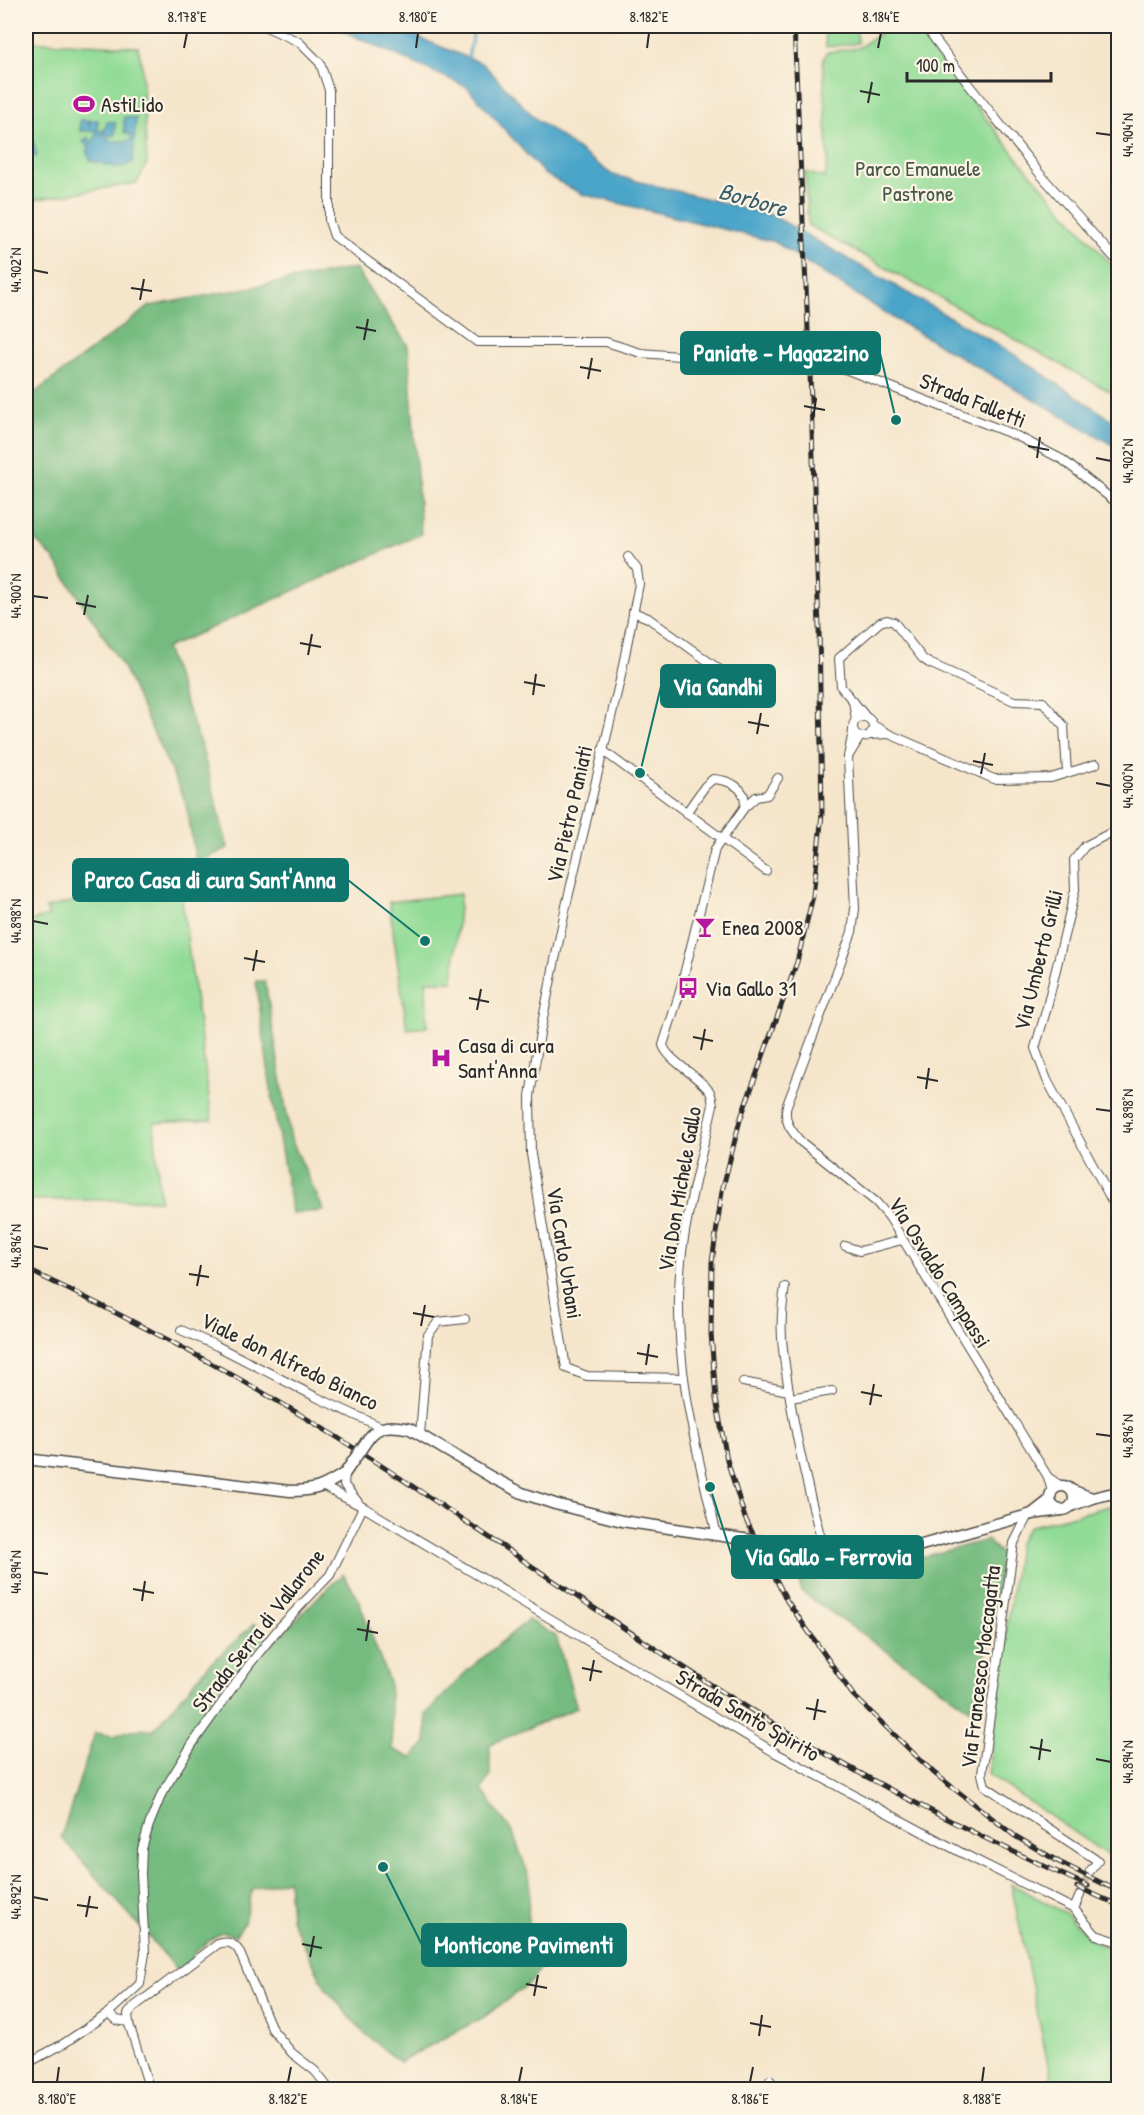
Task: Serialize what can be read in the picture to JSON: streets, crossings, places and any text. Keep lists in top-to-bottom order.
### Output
{
  "streets": {
    "street": [
      "Strada Falletti",
      "Via Pietro Paniati",
      "Via Umberto Grilli",
      "Via Don Michele Gallo",
      "Via Carlo Urbani",
      "Via Osvaldo Campassi",
      "Viale don Alfredo Bianco",
      "Strada Serra di Vallarone",
      "Via Francesco Moccagatta",
      "Strada Santo Spirito"
    ]
  },
  "crossings": [
    ["Via Pietro Paniati", "Via Carlo Urbani"],
    ["Via Don Michele Gallo", "Via Carlo Urbani"],
    ["Via Don Michele Gallo", "Viale don Alfredo Bianco"],
    ["Via Osvaldo Campassi", "Viale don Alfredo Bianco"],
    ["Viale don Alfredo Bianco", "Via Francesco Moccagatta"],
    ["Viale don Alfredo Bianco", "Strada Santo Spirito"],
    ["Strada Serra di Vallarone", "Strada Santo Spirito"]
  ],
  "water": ["Borbore"],
  "parks": ["Parco Emanuele Pastrone"],
  "places": {
    "sports": ["AstiLido"],
    "other": [
      "Paniate - Magazzino",
      "Via Gandhi",
      "Parco Casa di cura Sant'Anna",
      "Via Gallo – Ferrovia",
      "Monticone Pavimenti"
    ],
    "bar": ["Enea 2008"],
    "bus stop": ["Via Gallo 31"],
    "hospital": ["Casa di cura Sant'Anna"]
  },
  "scale_bar": "100 m",
  "coordinates": [
    "8.178°E",
    "8.180°E",
    "8.182°E",
    "8.184°E",
    "44.904°N",
    "44.902°N",
    "44.900°N",
    "44.898°N",
    "44.896°N",
    "44.894°N",
    "44.892°N",
    "8.186°E",
    "8.188°E"
  ]
}
